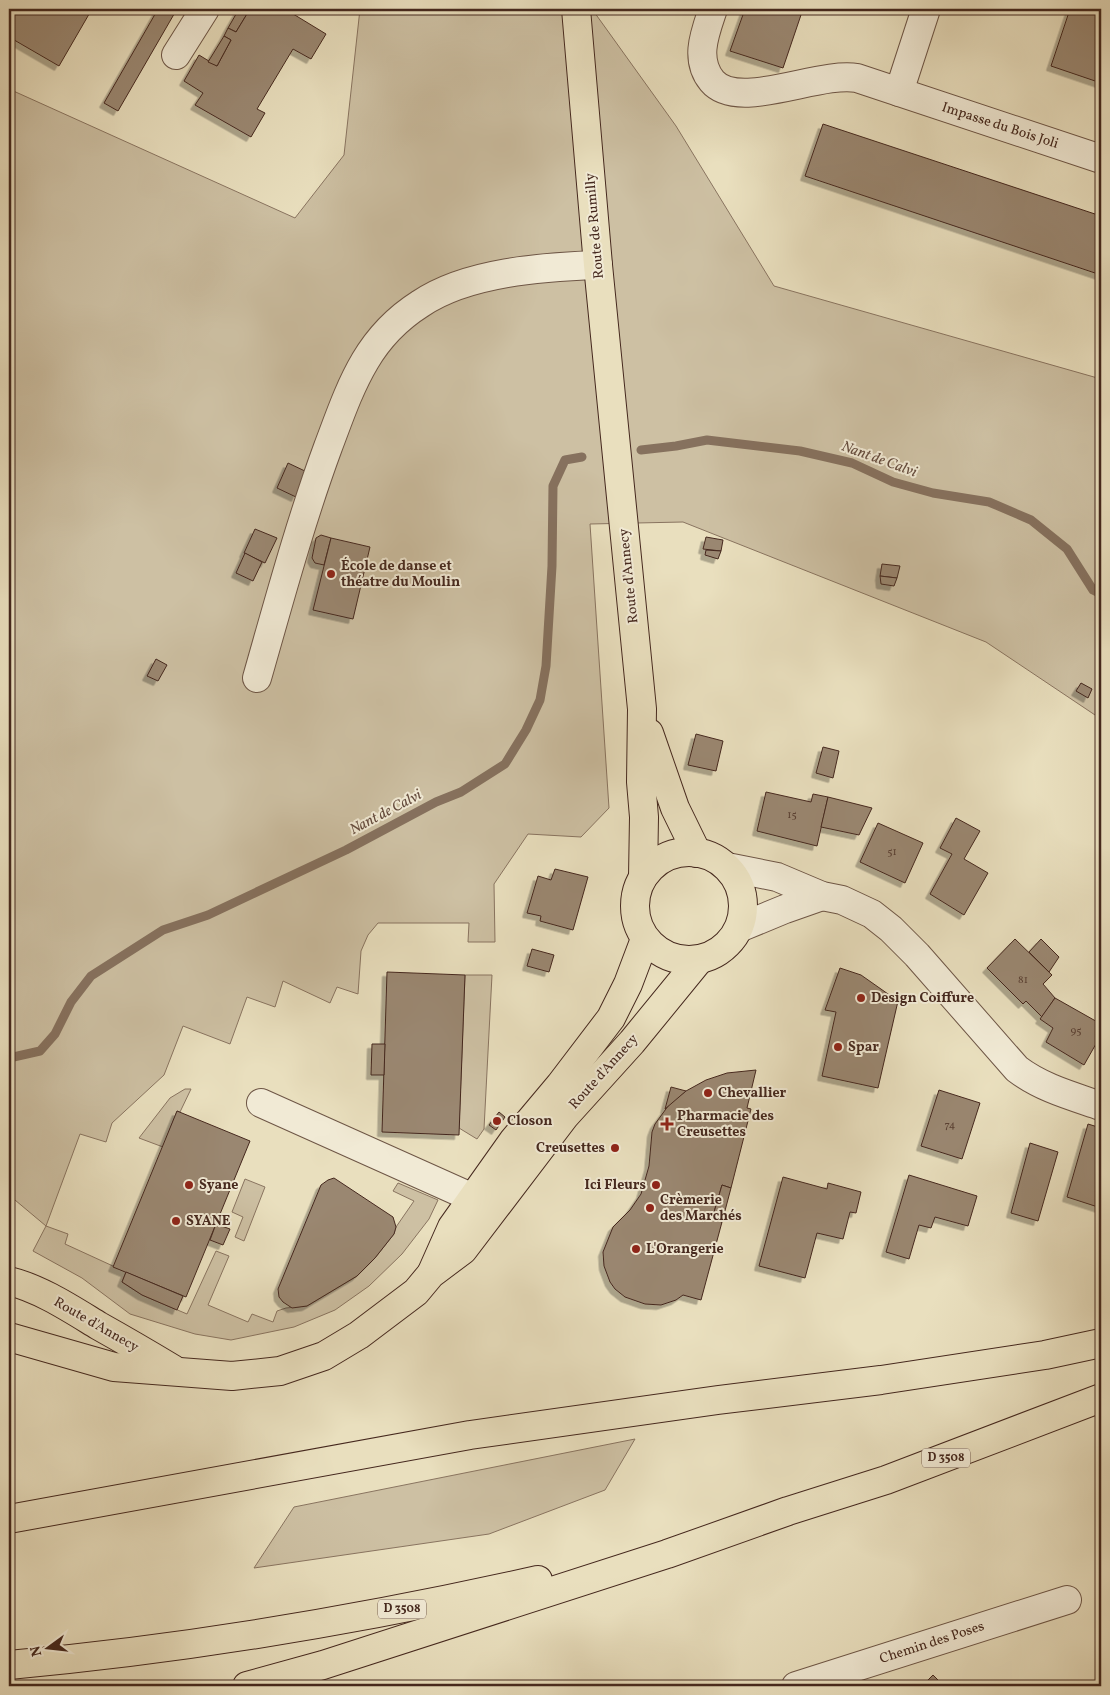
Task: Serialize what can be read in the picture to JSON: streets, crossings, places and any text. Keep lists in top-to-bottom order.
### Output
{
  "streets": {
    "main road": ["Route de Rumilly", "Route d'Annecy", "D 3508"],
    "street": ["Impasse du Bois Joli", "Chemin des Poses"]
  },
  "crossings": [
    ["Route de Rumilly", "Route d'Annecy"]
  ],
  "water": ["Nant de Calvi"],
  "places": {
    "other": [
      "École de danse et théatre du Moulin",
      "Design Coiffure",
      "Spar",
      "Chevallier",
      "Closon",
      "Creusettes",
      "Syane",
      "Ici Fleurs",
      "Crèmerie des Marchés",
      "SYANE",
      "L'Orangerie"
    ],
    "health": ["Pharmacie des Creusettes"]
  },
  "house_numbers": [
    "15",
    "51",
    "81",
    "95",
    "74"
  ],
  "north": "left"
}
